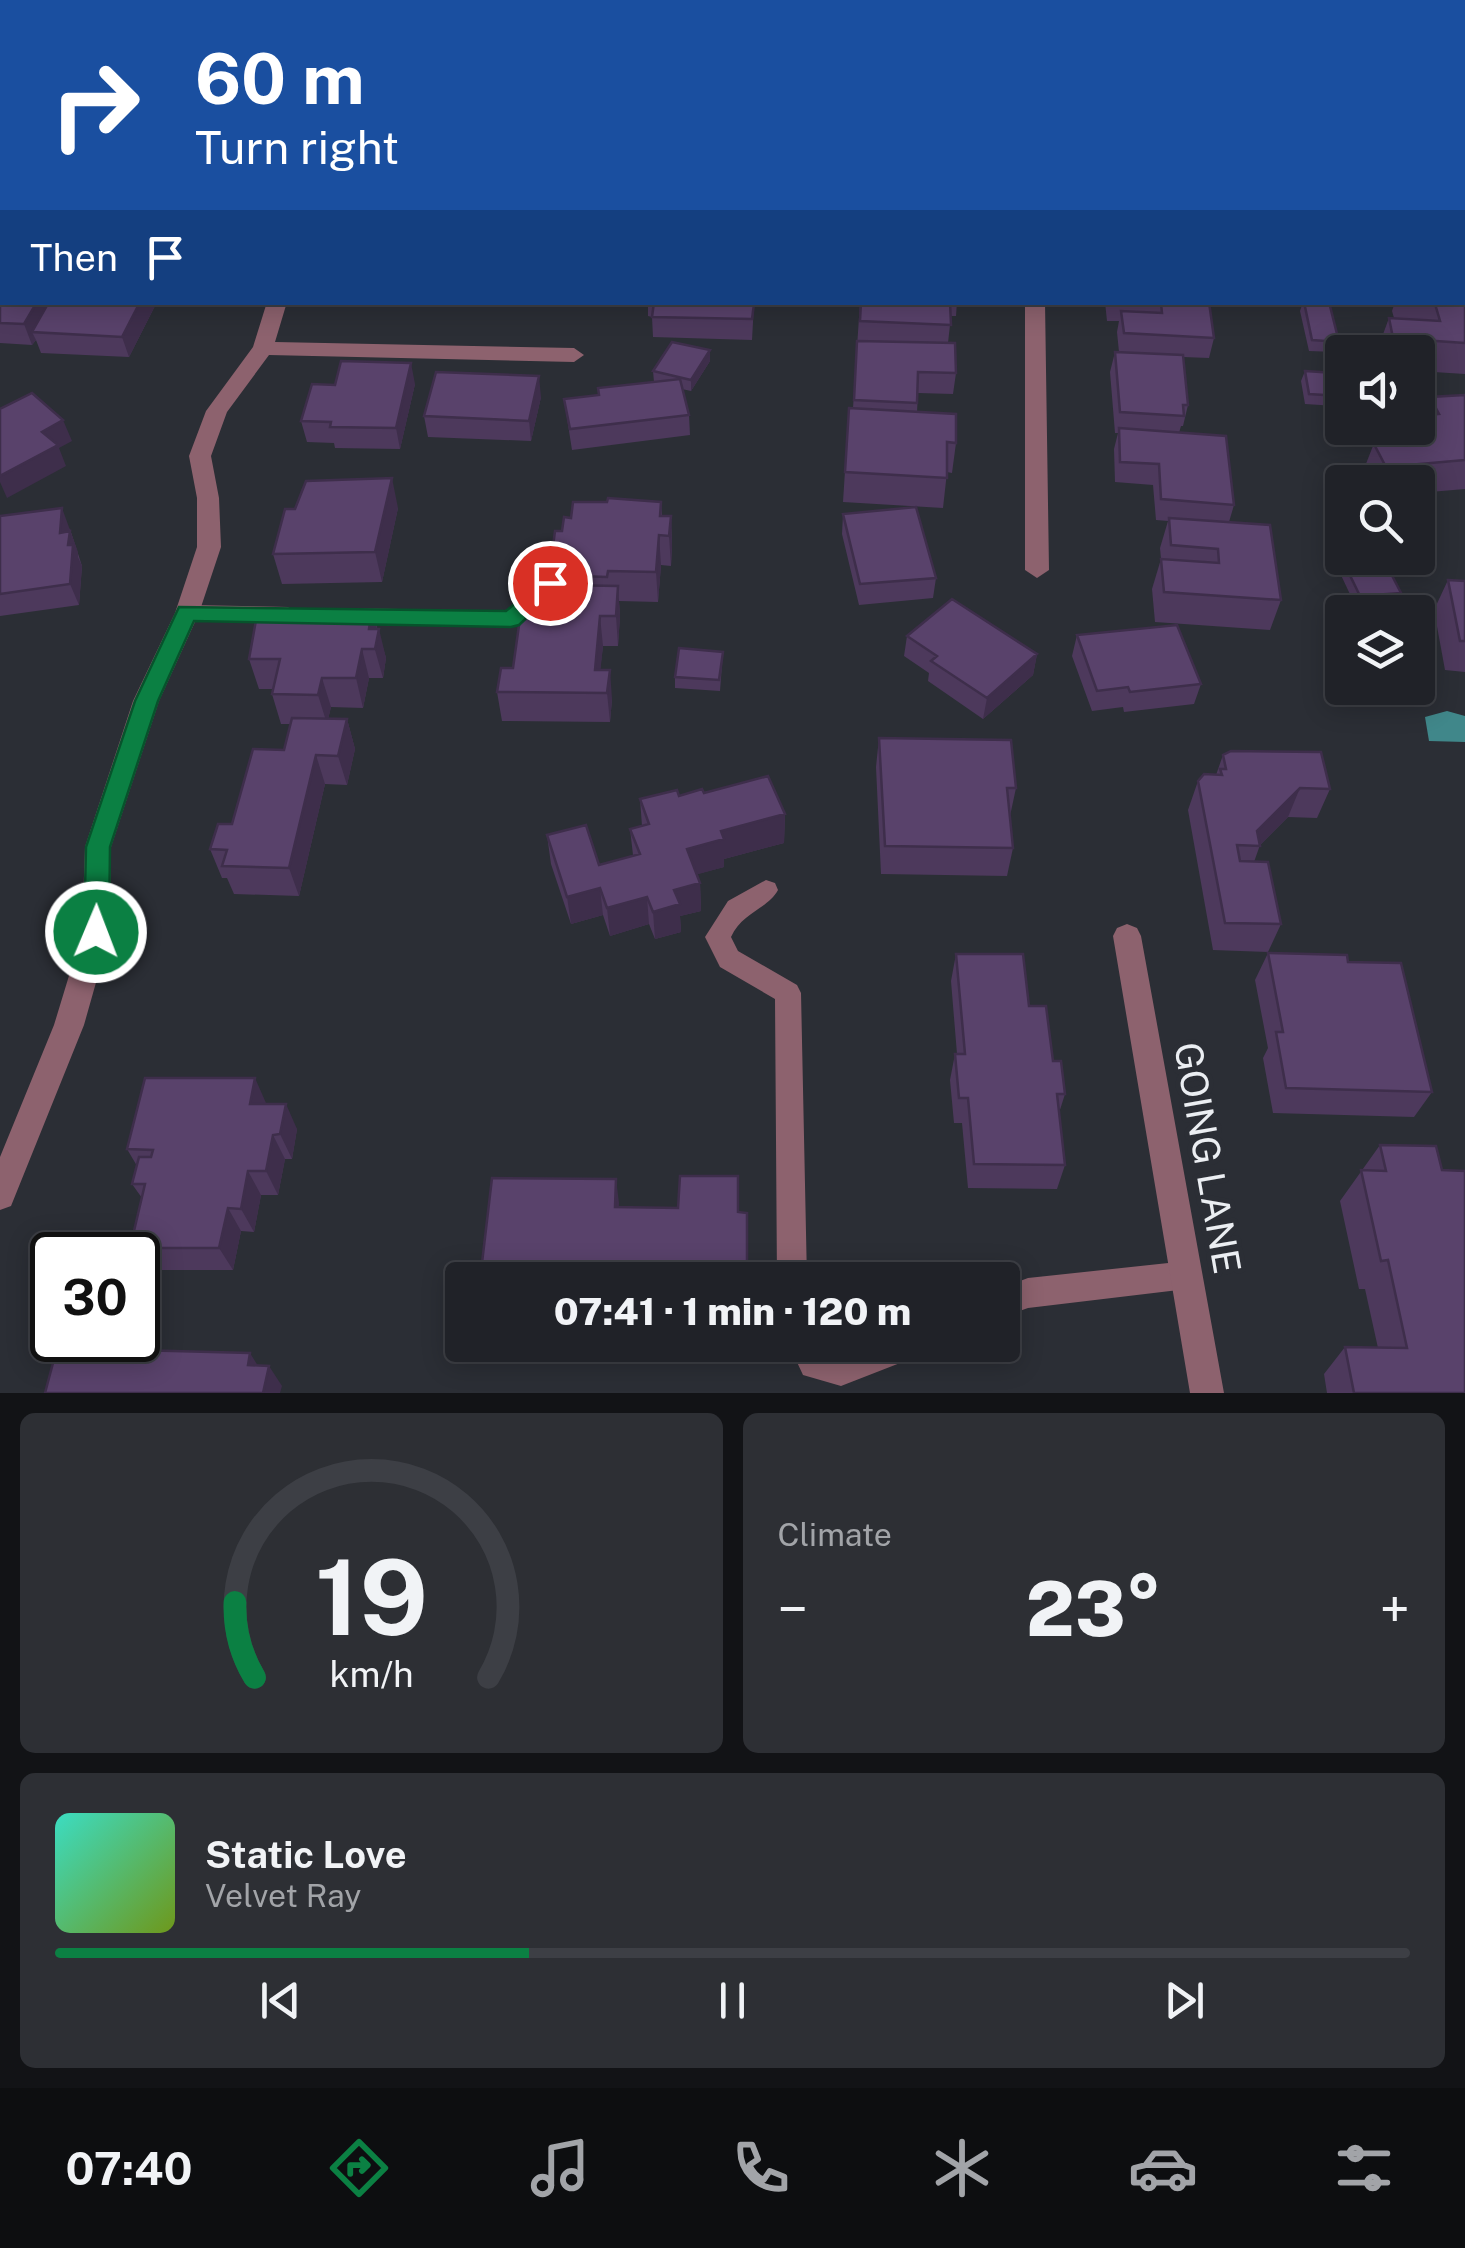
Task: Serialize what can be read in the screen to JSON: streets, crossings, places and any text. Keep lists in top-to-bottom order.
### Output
{
  "streets": {
    "street": ["GOING LANE"]
  },
  "page": {
    "turn": ["60 m", "Turn right"],
    "then": "Then",
    "limit": "30",
    "trip": "07:41 · 1 min · 120 m",
    "tile": "Climate",
    "heat": ["−", "23°", "+"],
    "song": ["Static Love", "Velvet Ray"],
    "tabs": "07:40",
    "gauge": ["19", "km/h"]
  }
}
